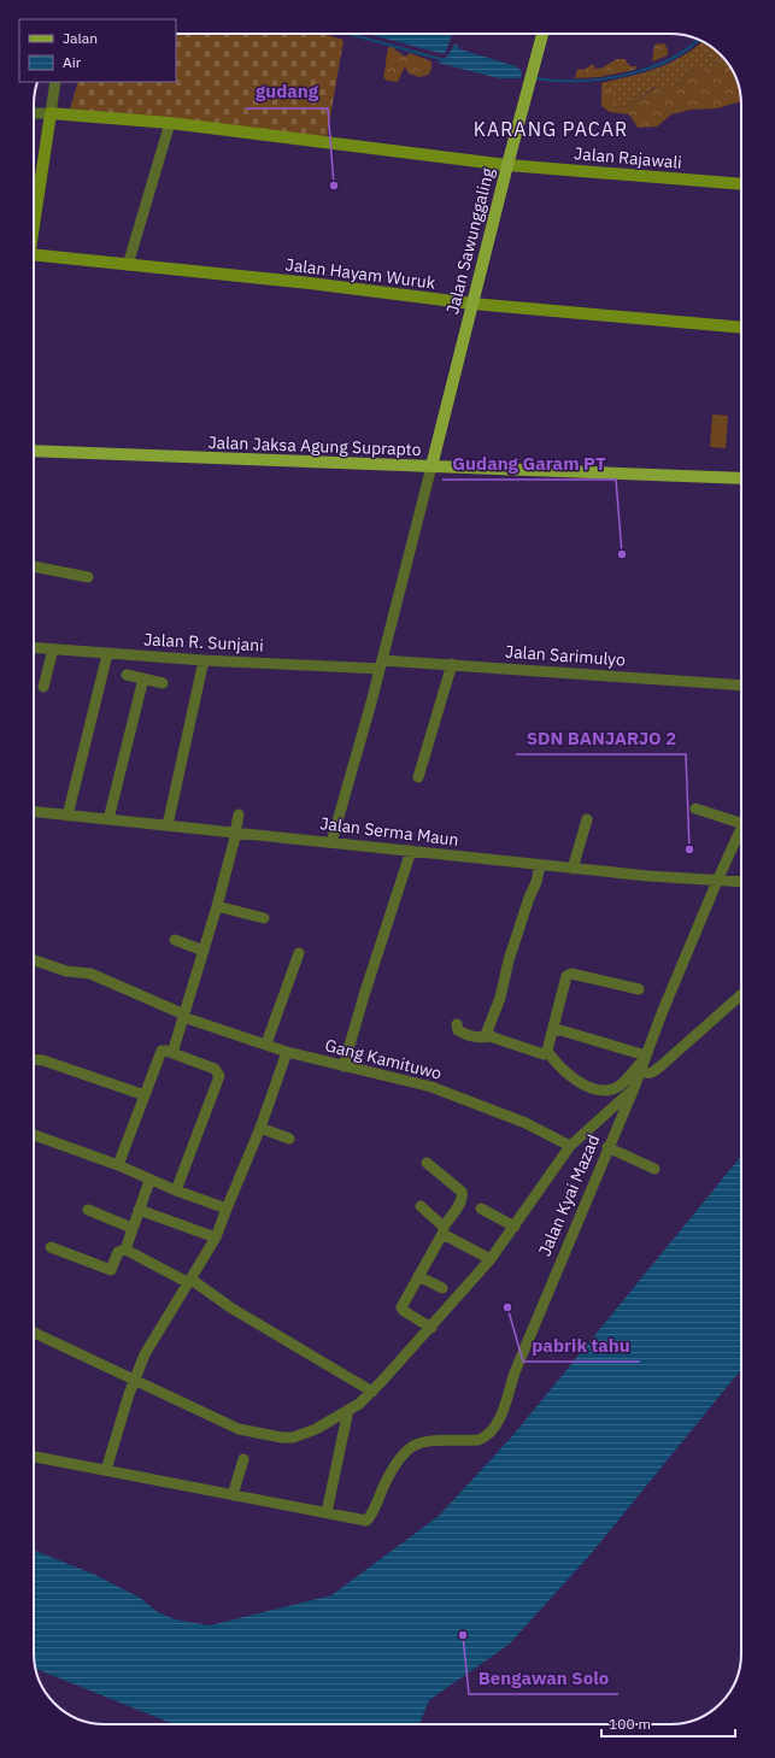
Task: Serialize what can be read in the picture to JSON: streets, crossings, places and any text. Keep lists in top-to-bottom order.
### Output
{
  "streets": {
    "main road": [
      "Jalan Rajawali",
      "Jalan Sawunggaling",
      "Jalan Hayam Wuruk",
      "Jalan Jaksa Agung Suprapto"
    ],
    "street": [
      "Jalan R. Sunjani",
      "Jalan Sarimulyo",
      "Jalan Serma Maun",
      "Gang Kamituwo",
      "Jalan Kyai Mazad"
    ]
  },
  "crossings": [
    ["Jalan Rajawali", "Jalan Sawunggaling"],
    ["Jalan Sawunggaling", "Jalan Hayam Wuruk"],
    ["Jalan Sawunggaling", "Jalan Jaksa Agung Suprapto"],
    ["Jalan R. Sunjani", "Jalan Sarimulyo"],
    ["Jalan Serma Maun", "Jalan Kyai Mazad"]
  ],
  "districts": ["KARANG PACAR"],
  "places": [
    "gudang",
    "Gudang Garam PT",
    "SDN BANJARJO 2",
    "pabrik tahu",
    "Bengawan Solo"
  ],
  "legend": ["Jalan", "Air"],
  "scale_bar": "100 m"
}
